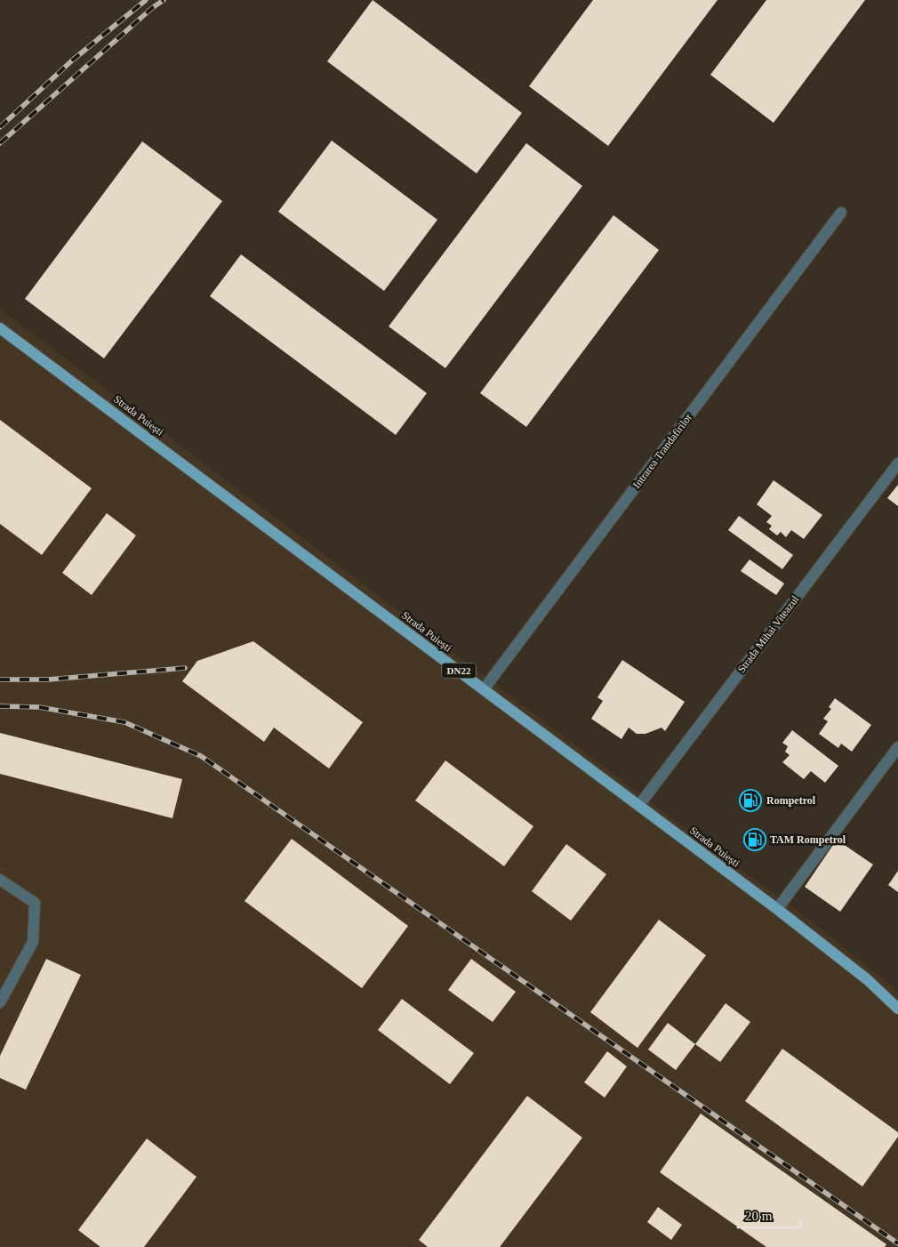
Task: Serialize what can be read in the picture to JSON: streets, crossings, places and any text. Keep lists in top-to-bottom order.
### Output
{
  "streets": {
    "main road": ["Strada Puiești", "DN22"],
    "street": ["Intrarea Trandafirilor", "Strada Mihai Viteazul"]
  },
  "crossings": [
    ["Strada Puiești", "Intrarea Trandafirilor"],
    ["Strada Puiești", "Strada Mihai Viteazul"]
  ],
  "places": {
    "fuel station": ["Rompetrol", "TAM Rompetrol"]
  },
  "scale_bar": "20 m"
}
